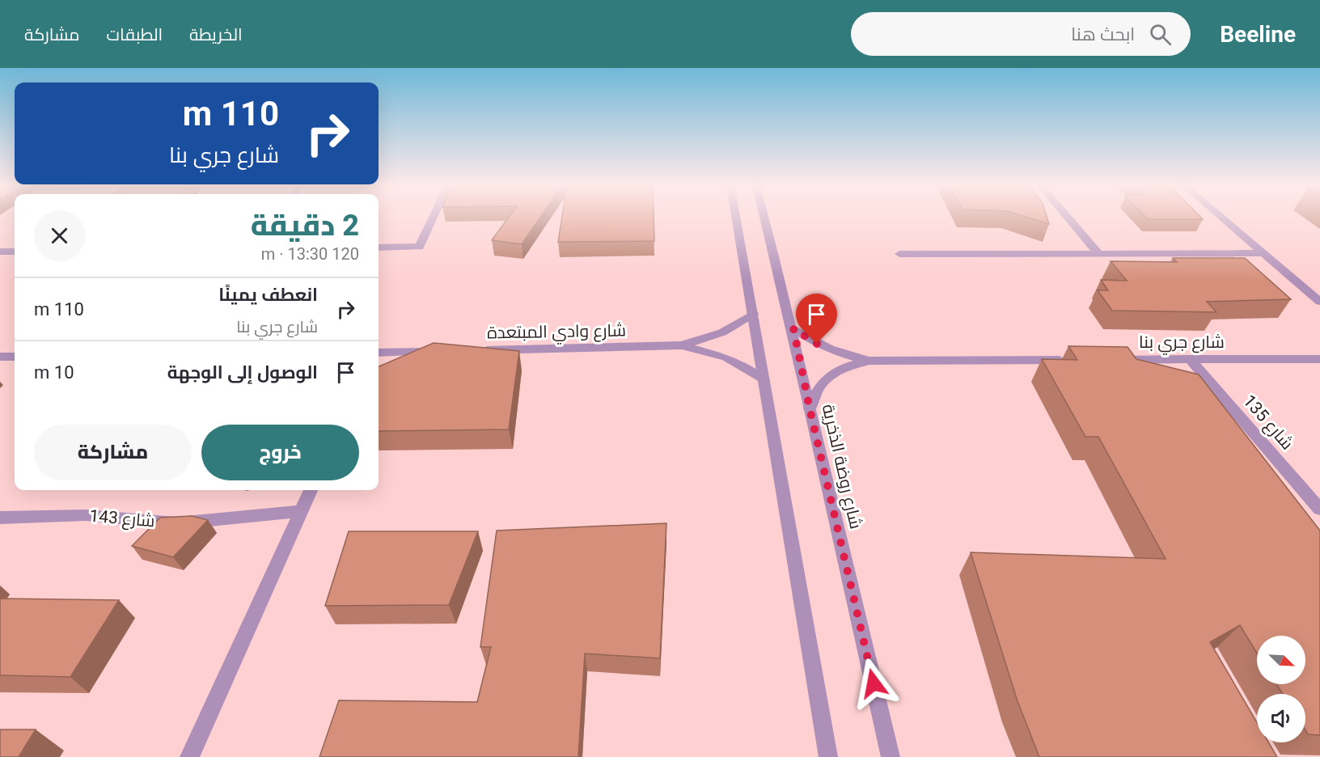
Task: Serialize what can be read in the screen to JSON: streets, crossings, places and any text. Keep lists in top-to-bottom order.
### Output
{
  "streets": {
    "street": [
      "شارع وادي المبتعدة",
      "شارع جري بنا",
      "شارع 135",
      "شارع روضة الذخرية",
      "شارع 143"
    ]
  },
  "crossings": [
    ["شارع جري بنا", "شارع 135"]
  ],
  "north": "bottom right",
  "page": {
    "header": "Beeline",
    "search": "ابحث هنا",
    "nav": ["الخريطة", "الطبقات", "مشاركة"],
    "turn": ["110 m", "شارع جري بنا"],
    "heading": ["2 دقيقة", "120 m · 13:30"],
    "list": [
      {
        "name": "انعطف يمينًا",
        "note": "شارع جري بنا",
        "value": "110 m"
      },
      {
        "name": "الوصول إلى الوجهة",
        "value": "10 m"
      }
    ],
    "buttons": ["خروج", "مشاركة"]
  }
}
